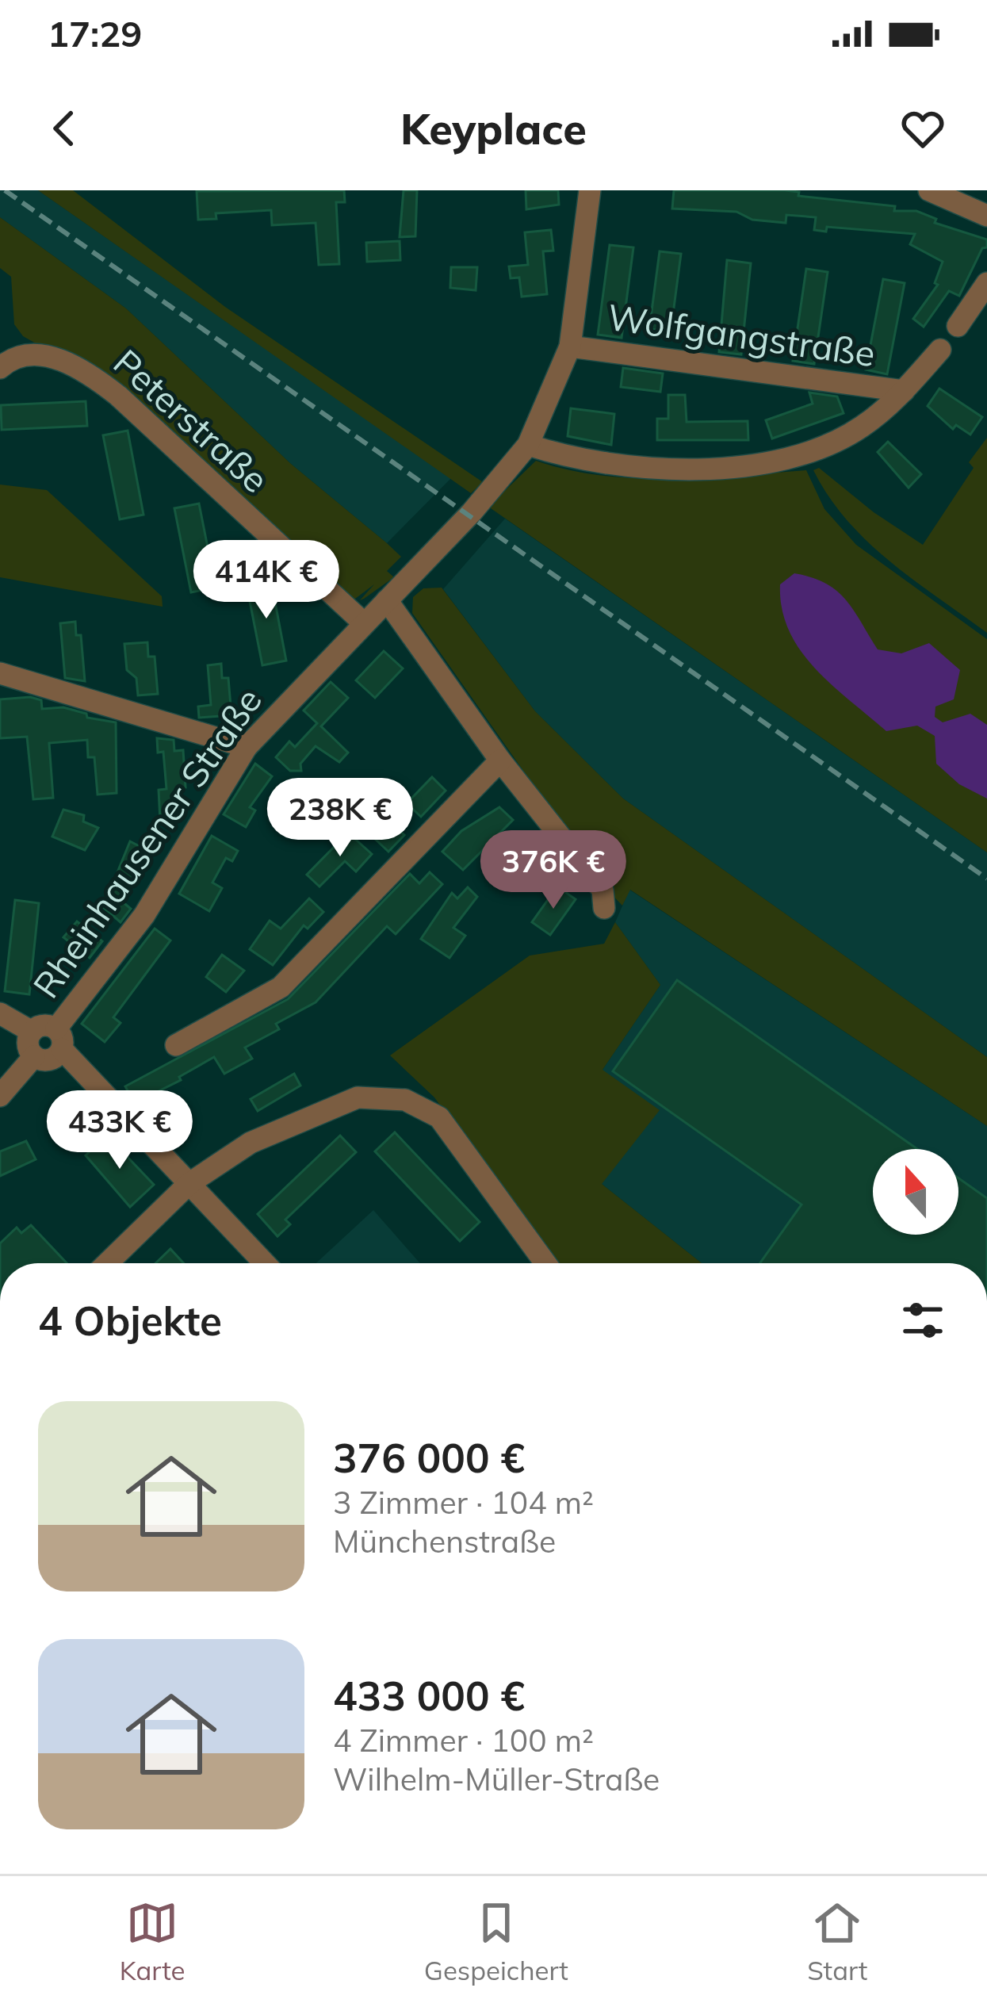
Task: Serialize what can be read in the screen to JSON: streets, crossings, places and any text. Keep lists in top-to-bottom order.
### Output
{
  "streets": {
    "street": ["Wolfgangstraße", "Peterstraße", "Rheinhausener Straße"]
  },
  "crossings": [
    ["Wolfgangstraße", "Rheinhausener Straße"],
    ["Peterstraße", "Rheinhausener Straße"]
  ],
  "north": "top",
  "page": {
    "status": "17:29",
    "header": "Keyplace",
    "price": [
      "414K €",
      "238K €",
      "376K €",
      "433K €"
    ],
    "heading": "4 Objekte",
    "list": [
      {
        "name": "376 000 €",
        "note": "3 Zimmer · 104 m² · Münchenstraße"
      },
      {
        "name": "433 000 €",
        "note": "4 Zimmer · 100 m² · Wilhelm-Müller-Straße"
      }
    ],
    "tabs": ["Karte", "Gespeichert", "Start"]
  }
}
